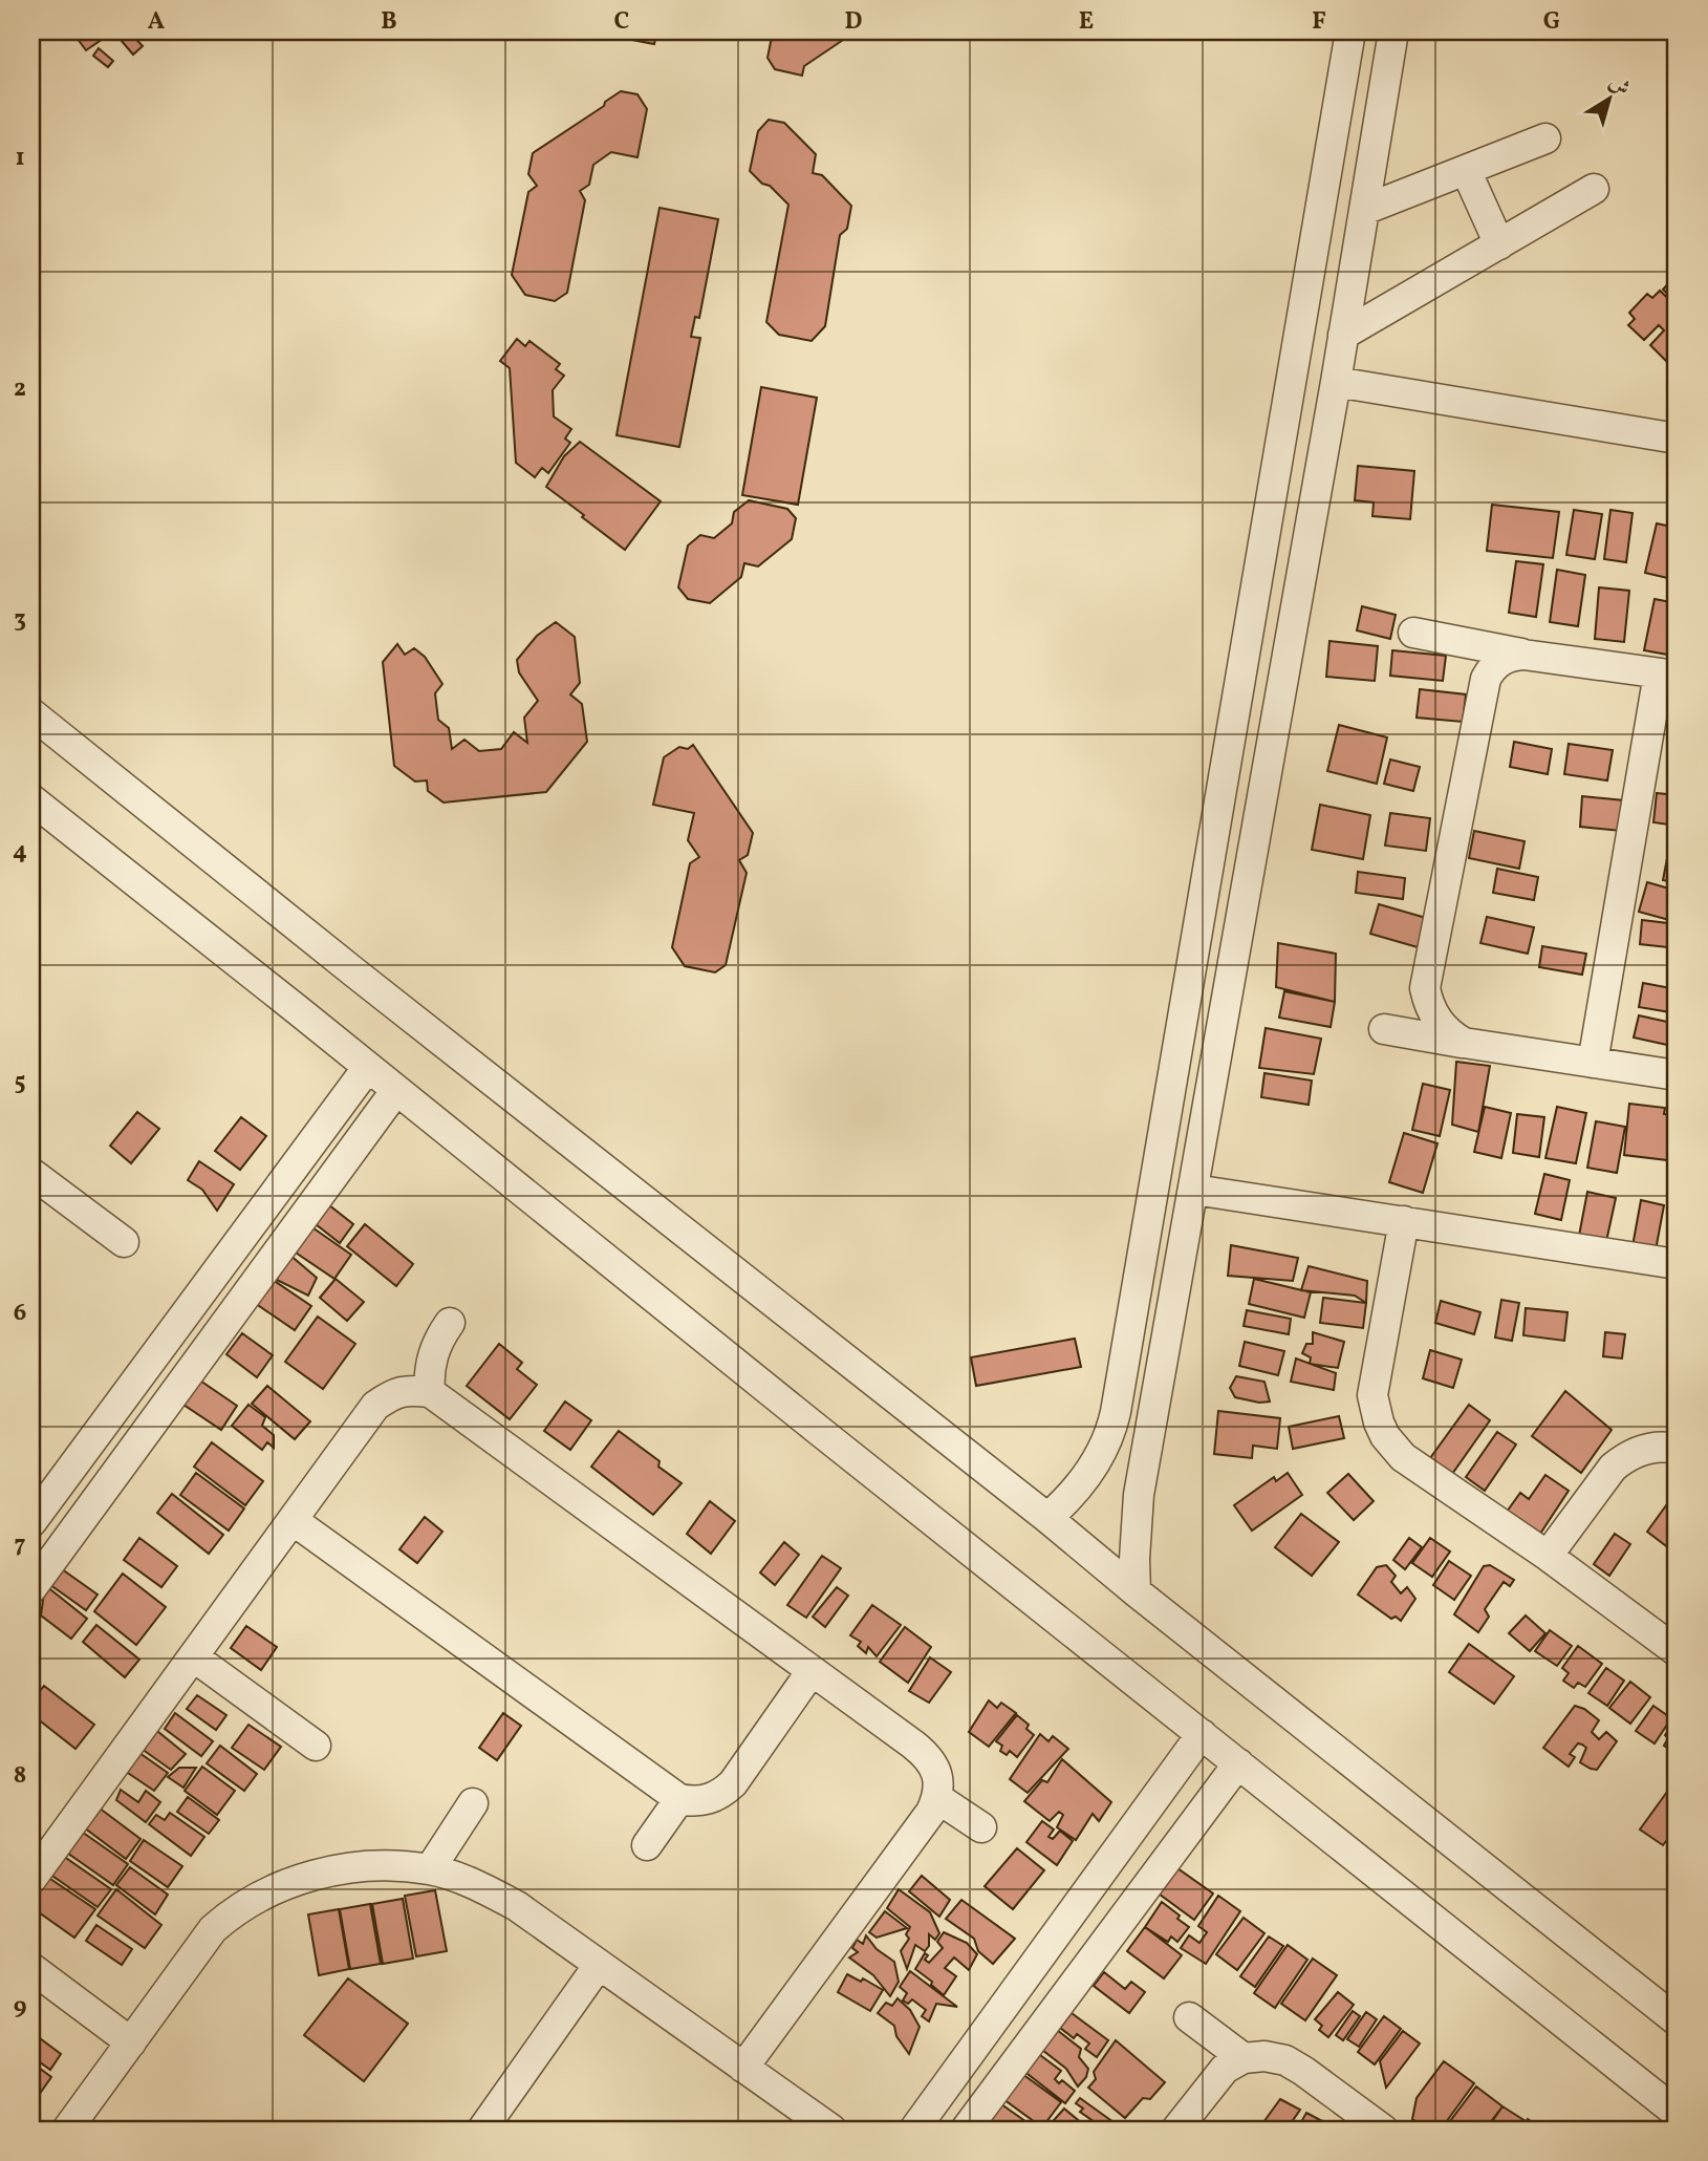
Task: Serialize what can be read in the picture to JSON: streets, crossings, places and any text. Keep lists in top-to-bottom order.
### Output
{
  "north": "top right",
  "grid": {
    "columns": [
      "A",
      "B",
      "C",
      "D",
      "E",
      "F",
      "G"
    ],
    "rows": [
      "1",
      "2",
      "3",
      "4",
      "5",
      "6",
      "7",
      "8",
      "9"
    ]
  }
}
